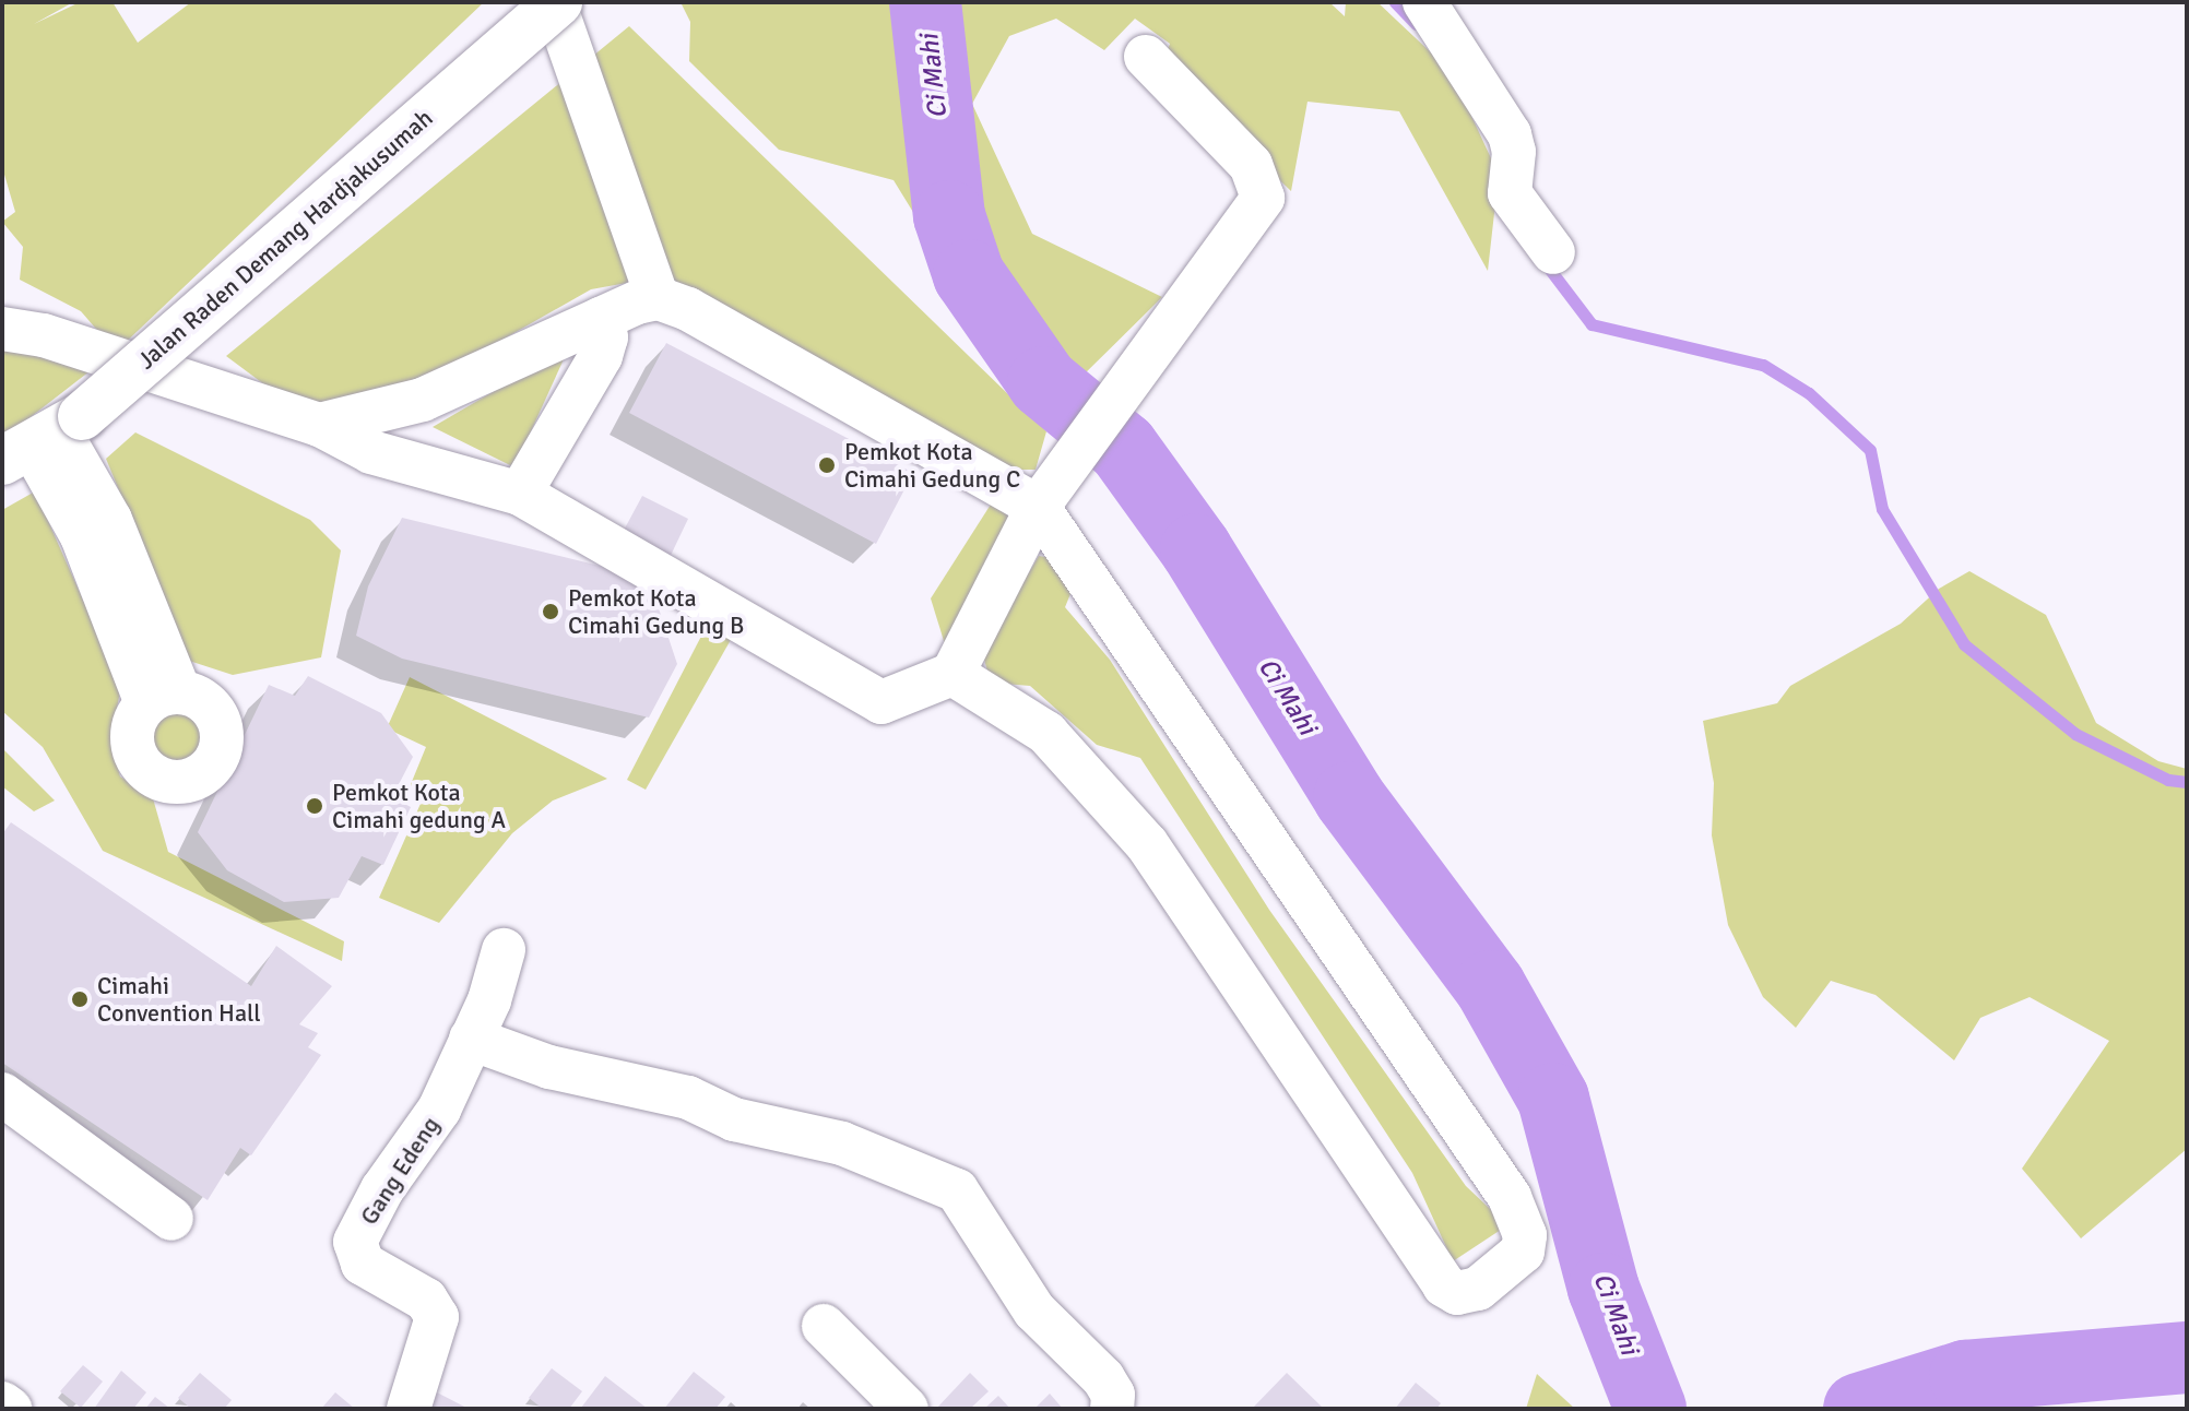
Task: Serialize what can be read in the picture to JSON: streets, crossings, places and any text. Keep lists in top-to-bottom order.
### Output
{
  "streets": {
    "main road": ["Jalan Raden Demang Hardjakusumah"],
    "street": ["Gang Edeng"]
  },
  "water": ["Ci Mahi"],
  "places": [
    "Pemkot Kota Cimahi Gedung C",
    "Pemkot Kota Cimahi Gedung B",
    "Pemkot Kota Cimahi gedung A",
    "Cimahi Convention Hall"
  ]
}
